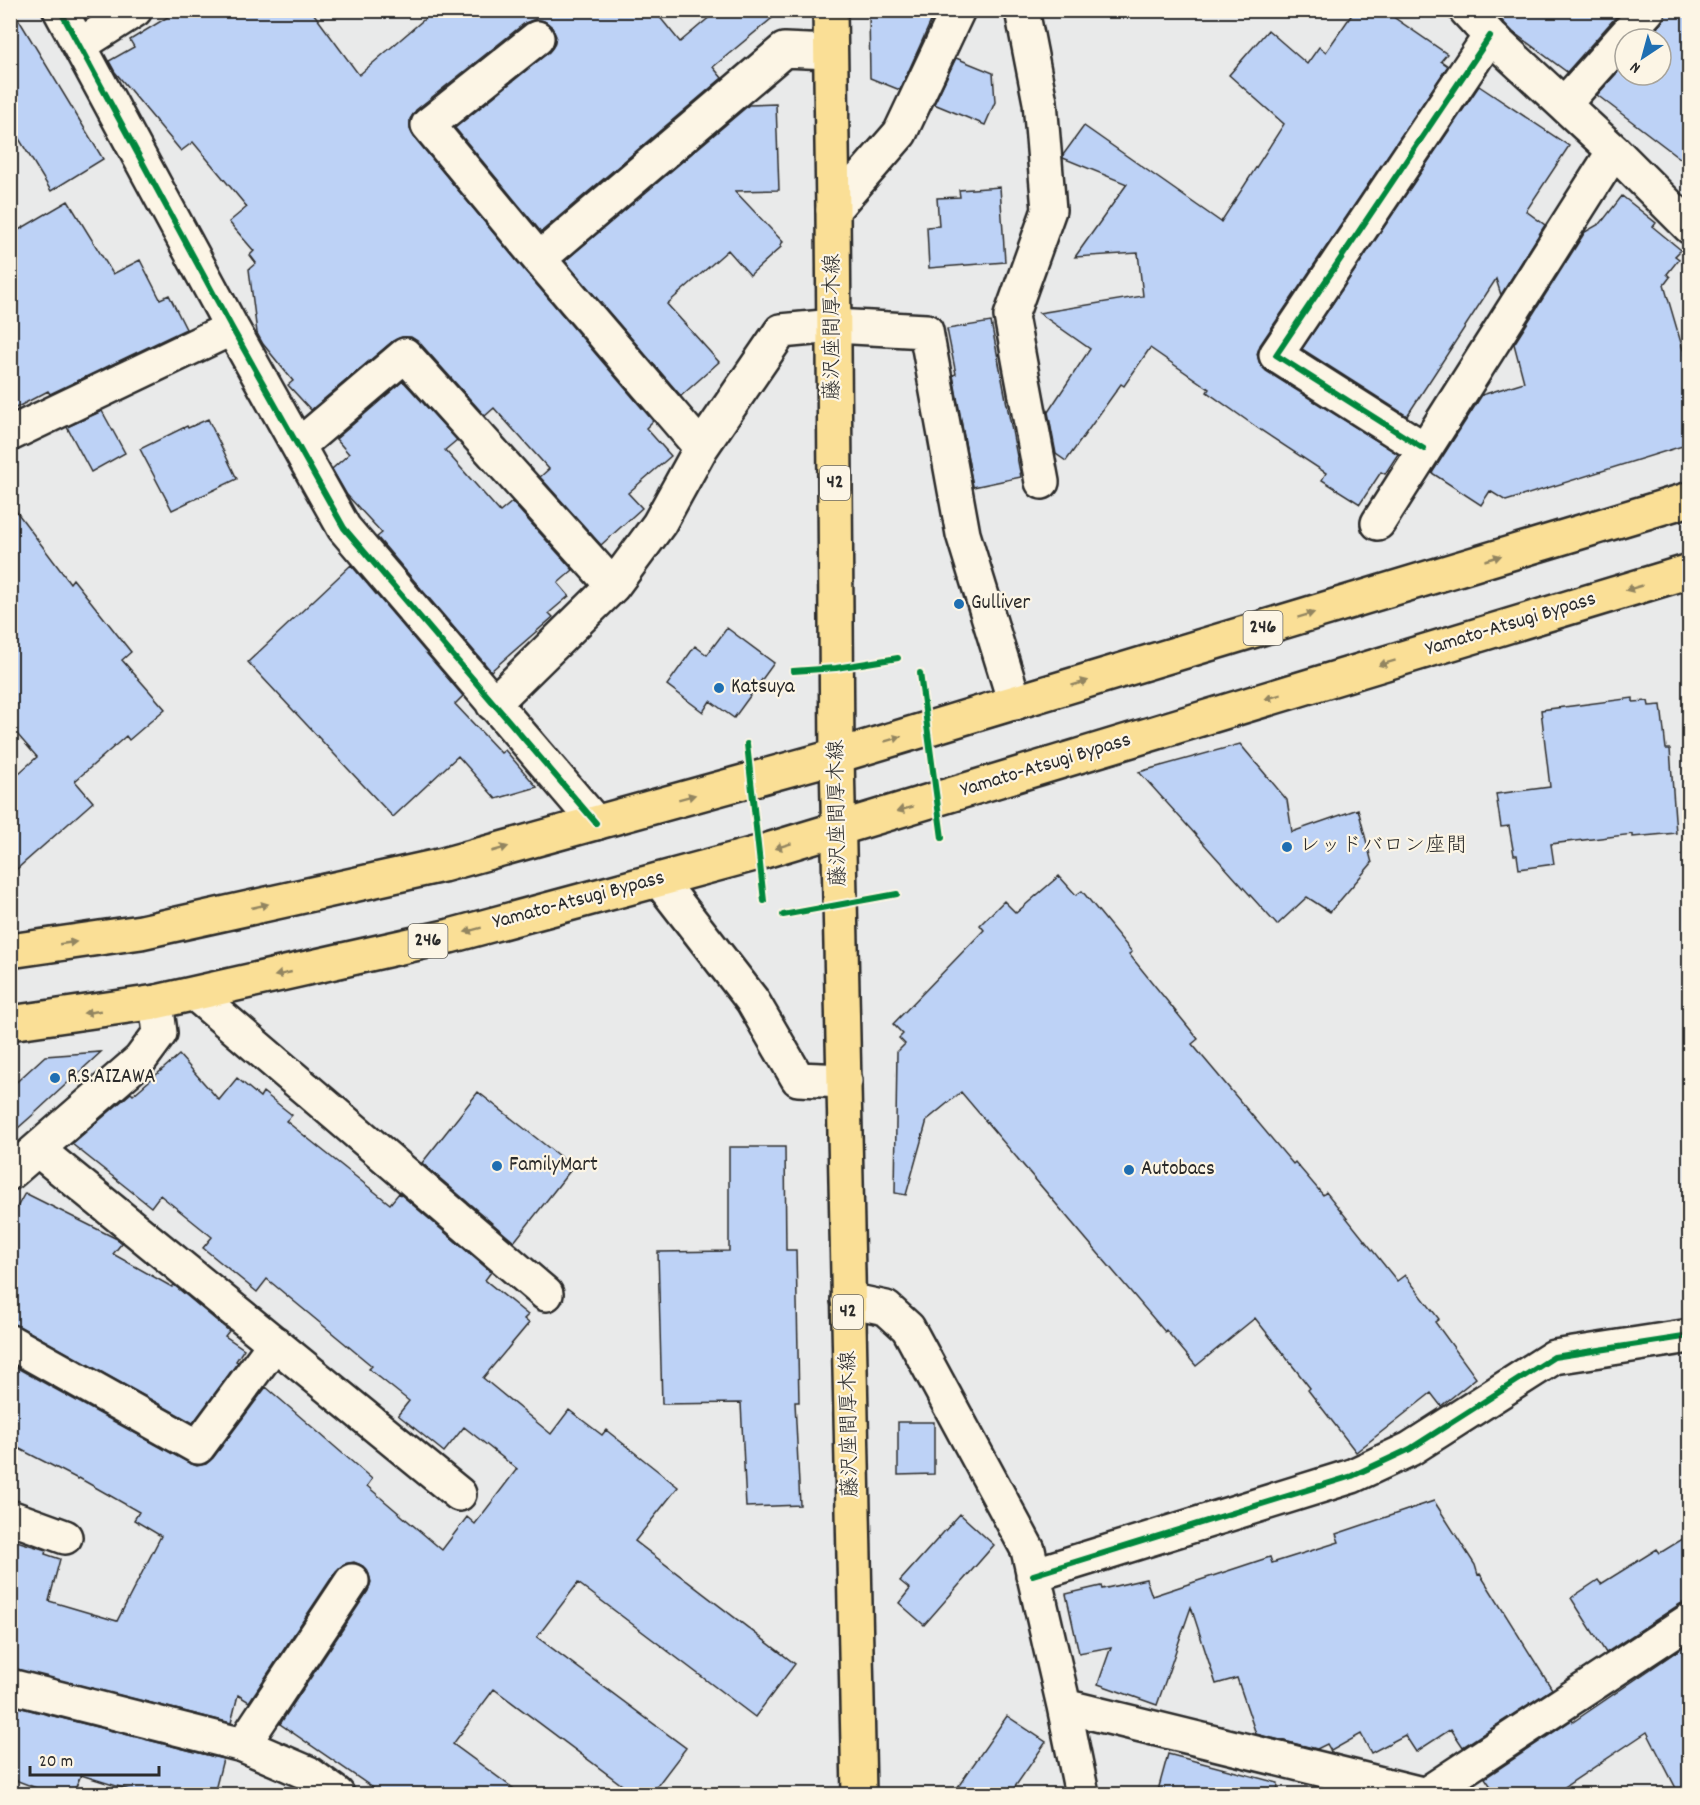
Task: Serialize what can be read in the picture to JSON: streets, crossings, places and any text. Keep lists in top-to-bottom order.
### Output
{
  "streets": {
    "main road": [
      "藤沢座間厚木線",
      "42",
      "Yamato-Atsugi Bypass",
      "246"
    ]
  },
  "crossings": [
    ["藤沢座間厚木線", "Yamato-Atsugi Bypass"],
    ["藤沢座間厚木線", "246"]
  ],
  "places": [
    "Gulliver",
    "Katsuya",
    "レッドバロン座間",
    "R.S.AIZAWA",
    "FamilyMart",
    "Autobacs"
  ],
  "scale_bar": "20 m",
  "north": "bottom left"
}
